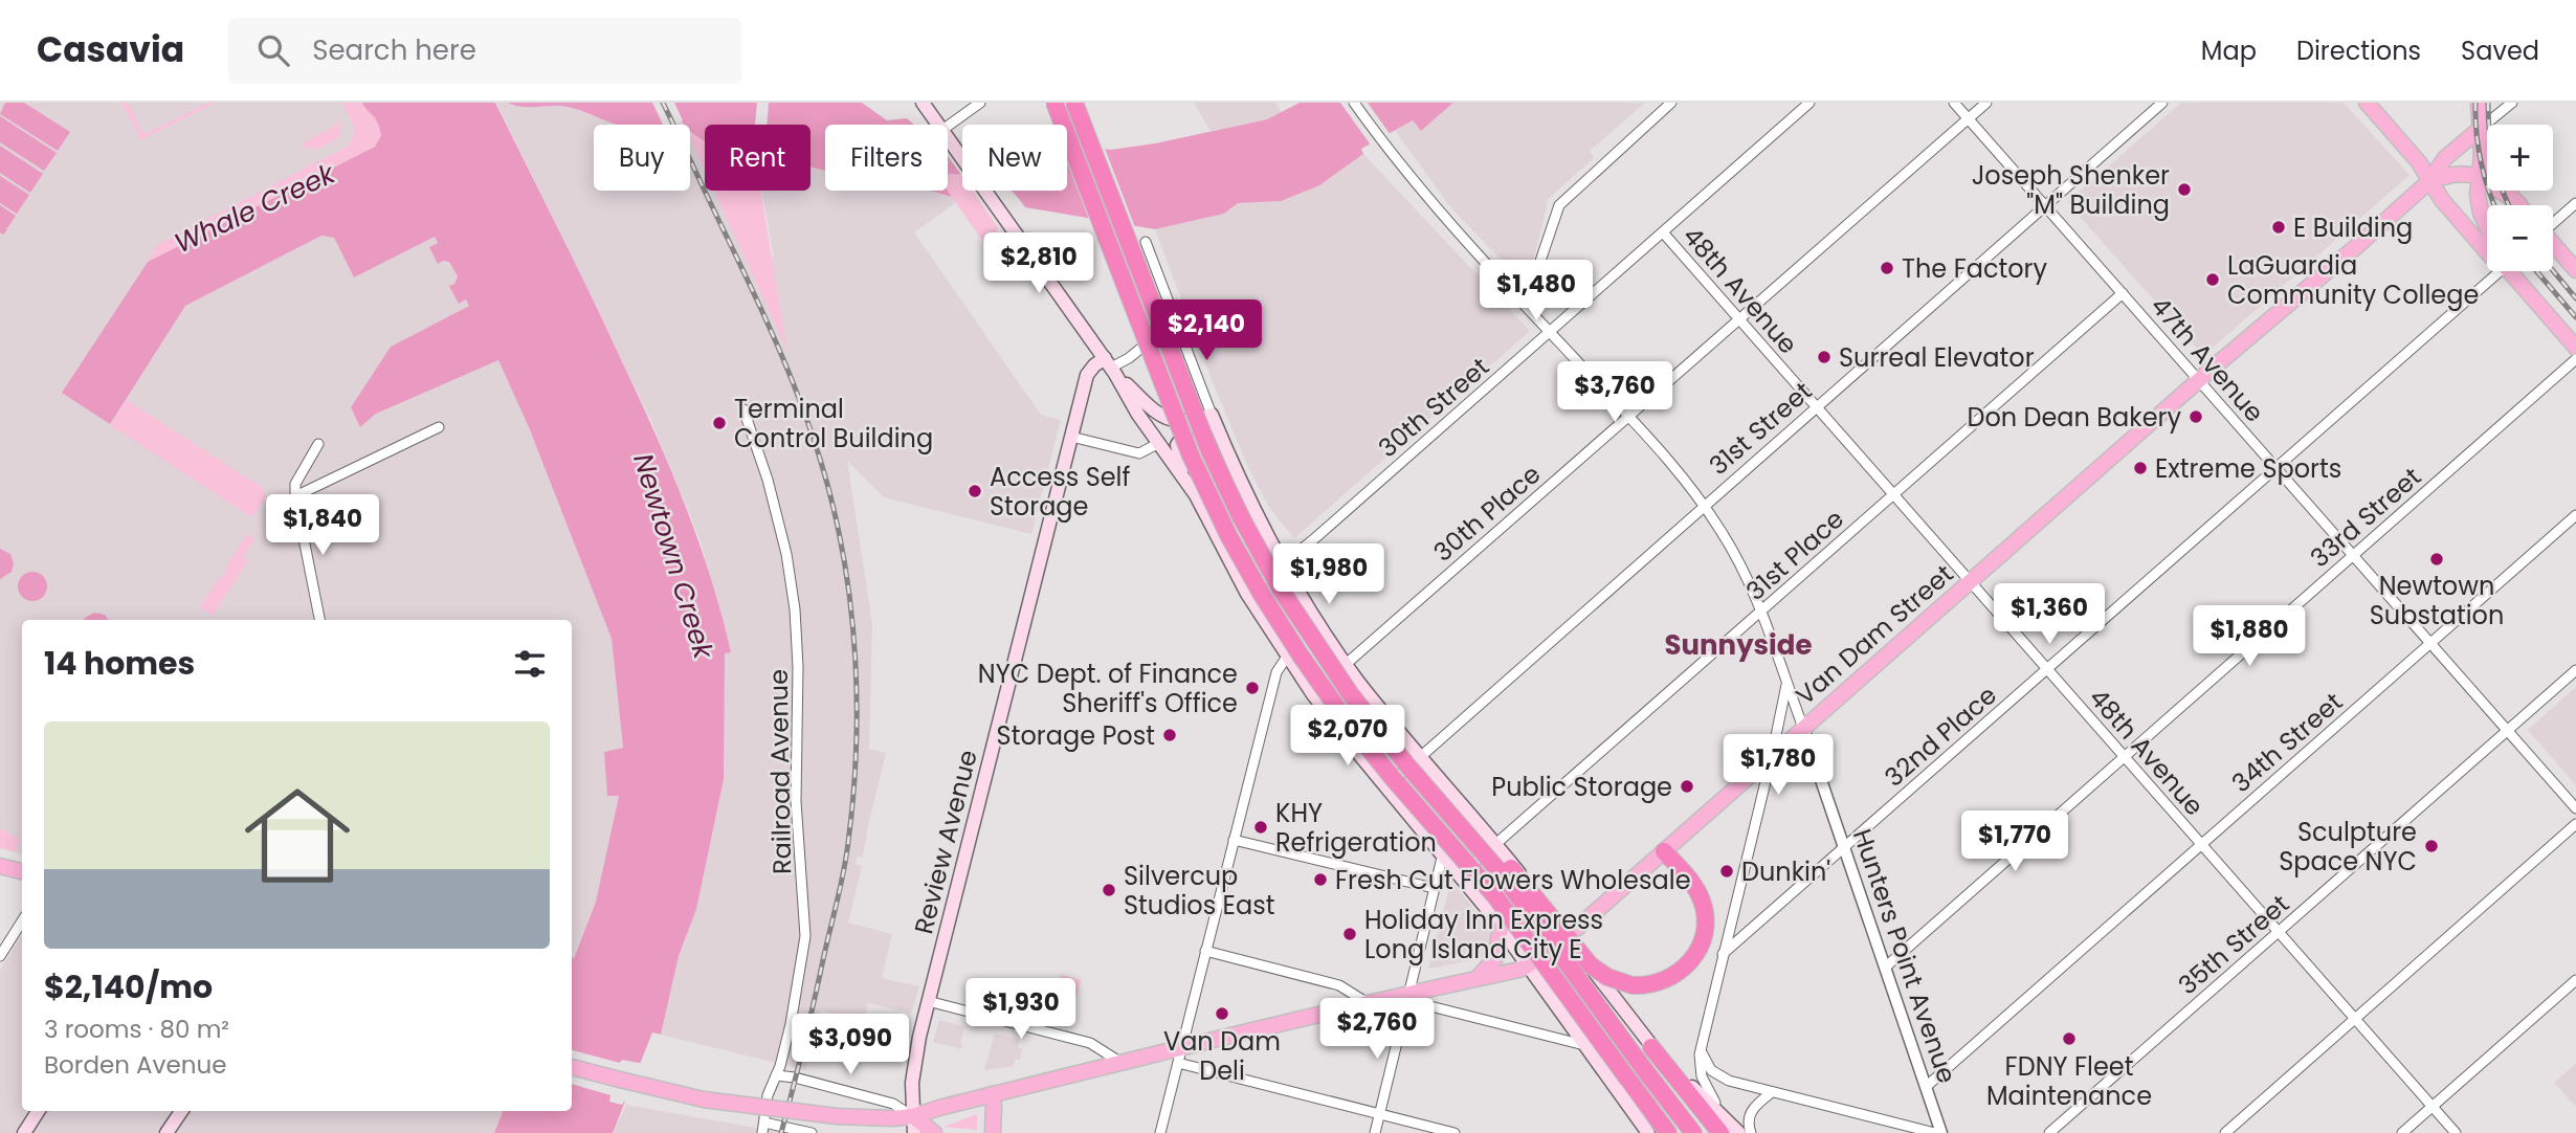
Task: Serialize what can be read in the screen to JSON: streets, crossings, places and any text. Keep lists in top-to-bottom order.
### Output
{
  "streets": {
    "main road": ["Van Dam Street", "Review Avenue"],
    "street": [
      "48th Avenue",
      "47th Avenue",
      "30th Street",
      "31st Street",
      "30th Place",
      "33rd Street",
      "31st Place",
      "32nd Place",
      "34th Street",
      "Railroad Avenue",
      "35th Street",
      "Hunters Point Avenue"
    ]
  },
  "crossings": [
    ["48th Avenue", "30th Street"],
    ["48th Avenue", "31st Street"],
    ["48th Avenue", "30th Place"],
    ["48th Avenue", "33rd Street"],
    ["48th Avenue", "31st Place"],
    ["48th Avenue", "Van Dam Street"],
    ["48th Avenue", "32nd Place"],
    ["48th Avenue", "34th Street"],
    ["48th Avenue", "35th Street"],
    ["47th Avenue", "31st Street"],
    ["47th Avenue", "30th Place"],
    ["47th Avenue", "33rd Street"],
    ["47th Avenue", "31st Place"],
    ["47th Avenue", "Van Dam Street"],
    ["47th Avenue", "32nd Place"],
    ["47th Avenue", "34th Street"],
    ["47th Avenue", "35th Street"],
    ["30th Street", "Hunters Point Avenue"],
    ["31st Street", "Hunters Point Avenue"],
    ["30th Place", "Hunters Point Avenue"],
    ["33rd Street", "Hunters Point Avenue"],
    ["31st Place", "Hunters Point Avenue"],
    ["Van Dam Street", "Review Avenue"],
    ["Van Dam Street", "Hunters Point Avenue"],
    ["32nd Place", "Hunters Point Avenue"],
    ["34th Street", "Hunters Point Avenue"]
  ],
  "districts": ["Sunnyside"],
  "water": ["Whale Creek", "Newtown Creek"],
  "places": [
    "Joseph Shenker \"M\" Building",
    "E Building",
    "The Factory",
    "LaGuardia Community College",
    "Surreal Elevator",
    "Don Dean Bakery",
    "Terminal Control Building",
    "Extreme Sports",
    "Access Self Storage",
    "Newtown Substation",
    "NYC Dept. of Finance Sheriff's Office",
    "Storage Post",
    "Public Storage",
    "KHY Refrigeration",
    "Sculpture Space NYC",
    "Dunkin'",
    "Fresh Cut Flowers Wholesale",
    "Silvercup Studios East",
    "Holiday Inn Express Long Island City E",
    "Van Dam Deli",
    "FDNY Fleet Maintenance"
  ],
  "page": {
    "header": "Casavia",
    "search": "Search here",
    "nav": ["Map", "Directions", "Saved"],
    "map_buttons": ["+", "−"],
    "chip": [
      "Buy",
      "Rent",
      "Filters",
      "New"
    ],
    "price": [
      "$2,810",
      "$1,480",
      "$2,140",
      "$3,760",
      "$1,840",
      "$1,980",
      "$1,360",
      "$1,880",
      "$2,070",
      "$1,780",
      "$1,770",
      "$1,930",
      "$2,760",
      "$3,090"
    ],
    "heading": "14 homes",
    "list": [
      {
        "name": "$2,140/mo",
        "note": "3 rooms · 80 m² · Borden Avenue"
      }
    ]
  }
}
